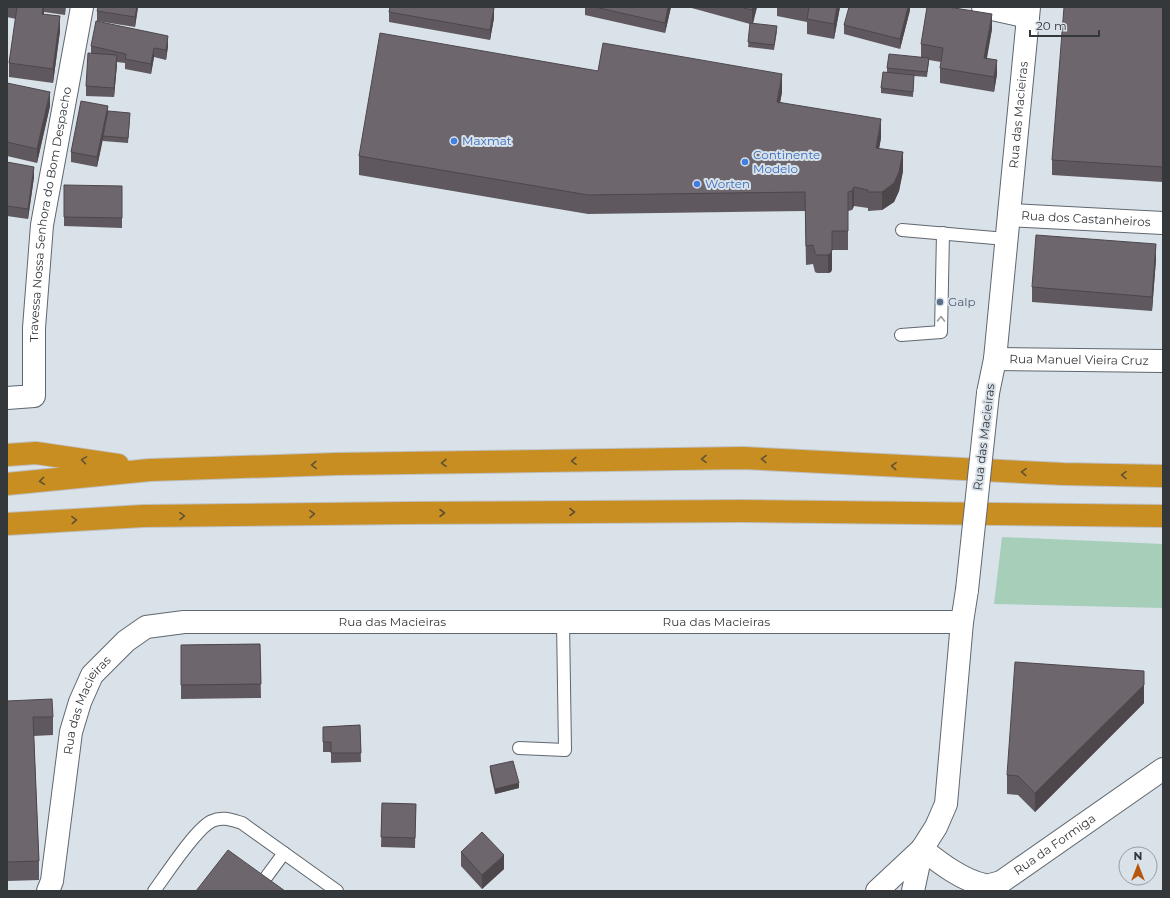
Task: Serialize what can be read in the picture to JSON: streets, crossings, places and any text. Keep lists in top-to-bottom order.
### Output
{
  "streets": {
    "street": [
      "Rua das Macieiras",
      "Travessa Nossa Senhora do Bom Despacho",
      "Rua dos Castanheiros",
      "Rua Manuel Vieira Cruz",
      "Rua da Formiga"
    ]
  },
  "crossings": [
    ["Rua das Macieiras", "Rua dos Castanheiros"],
    ["Rua das Macieiras", "Rua Manuel Vieira Cruz"]
  ],
  "places": [
    "Maxmat",
    "Continente Modelo",
    "Worten",
    "Galp"
  ],
  "scale_bar": "20 m",
  "north": "top"
}
